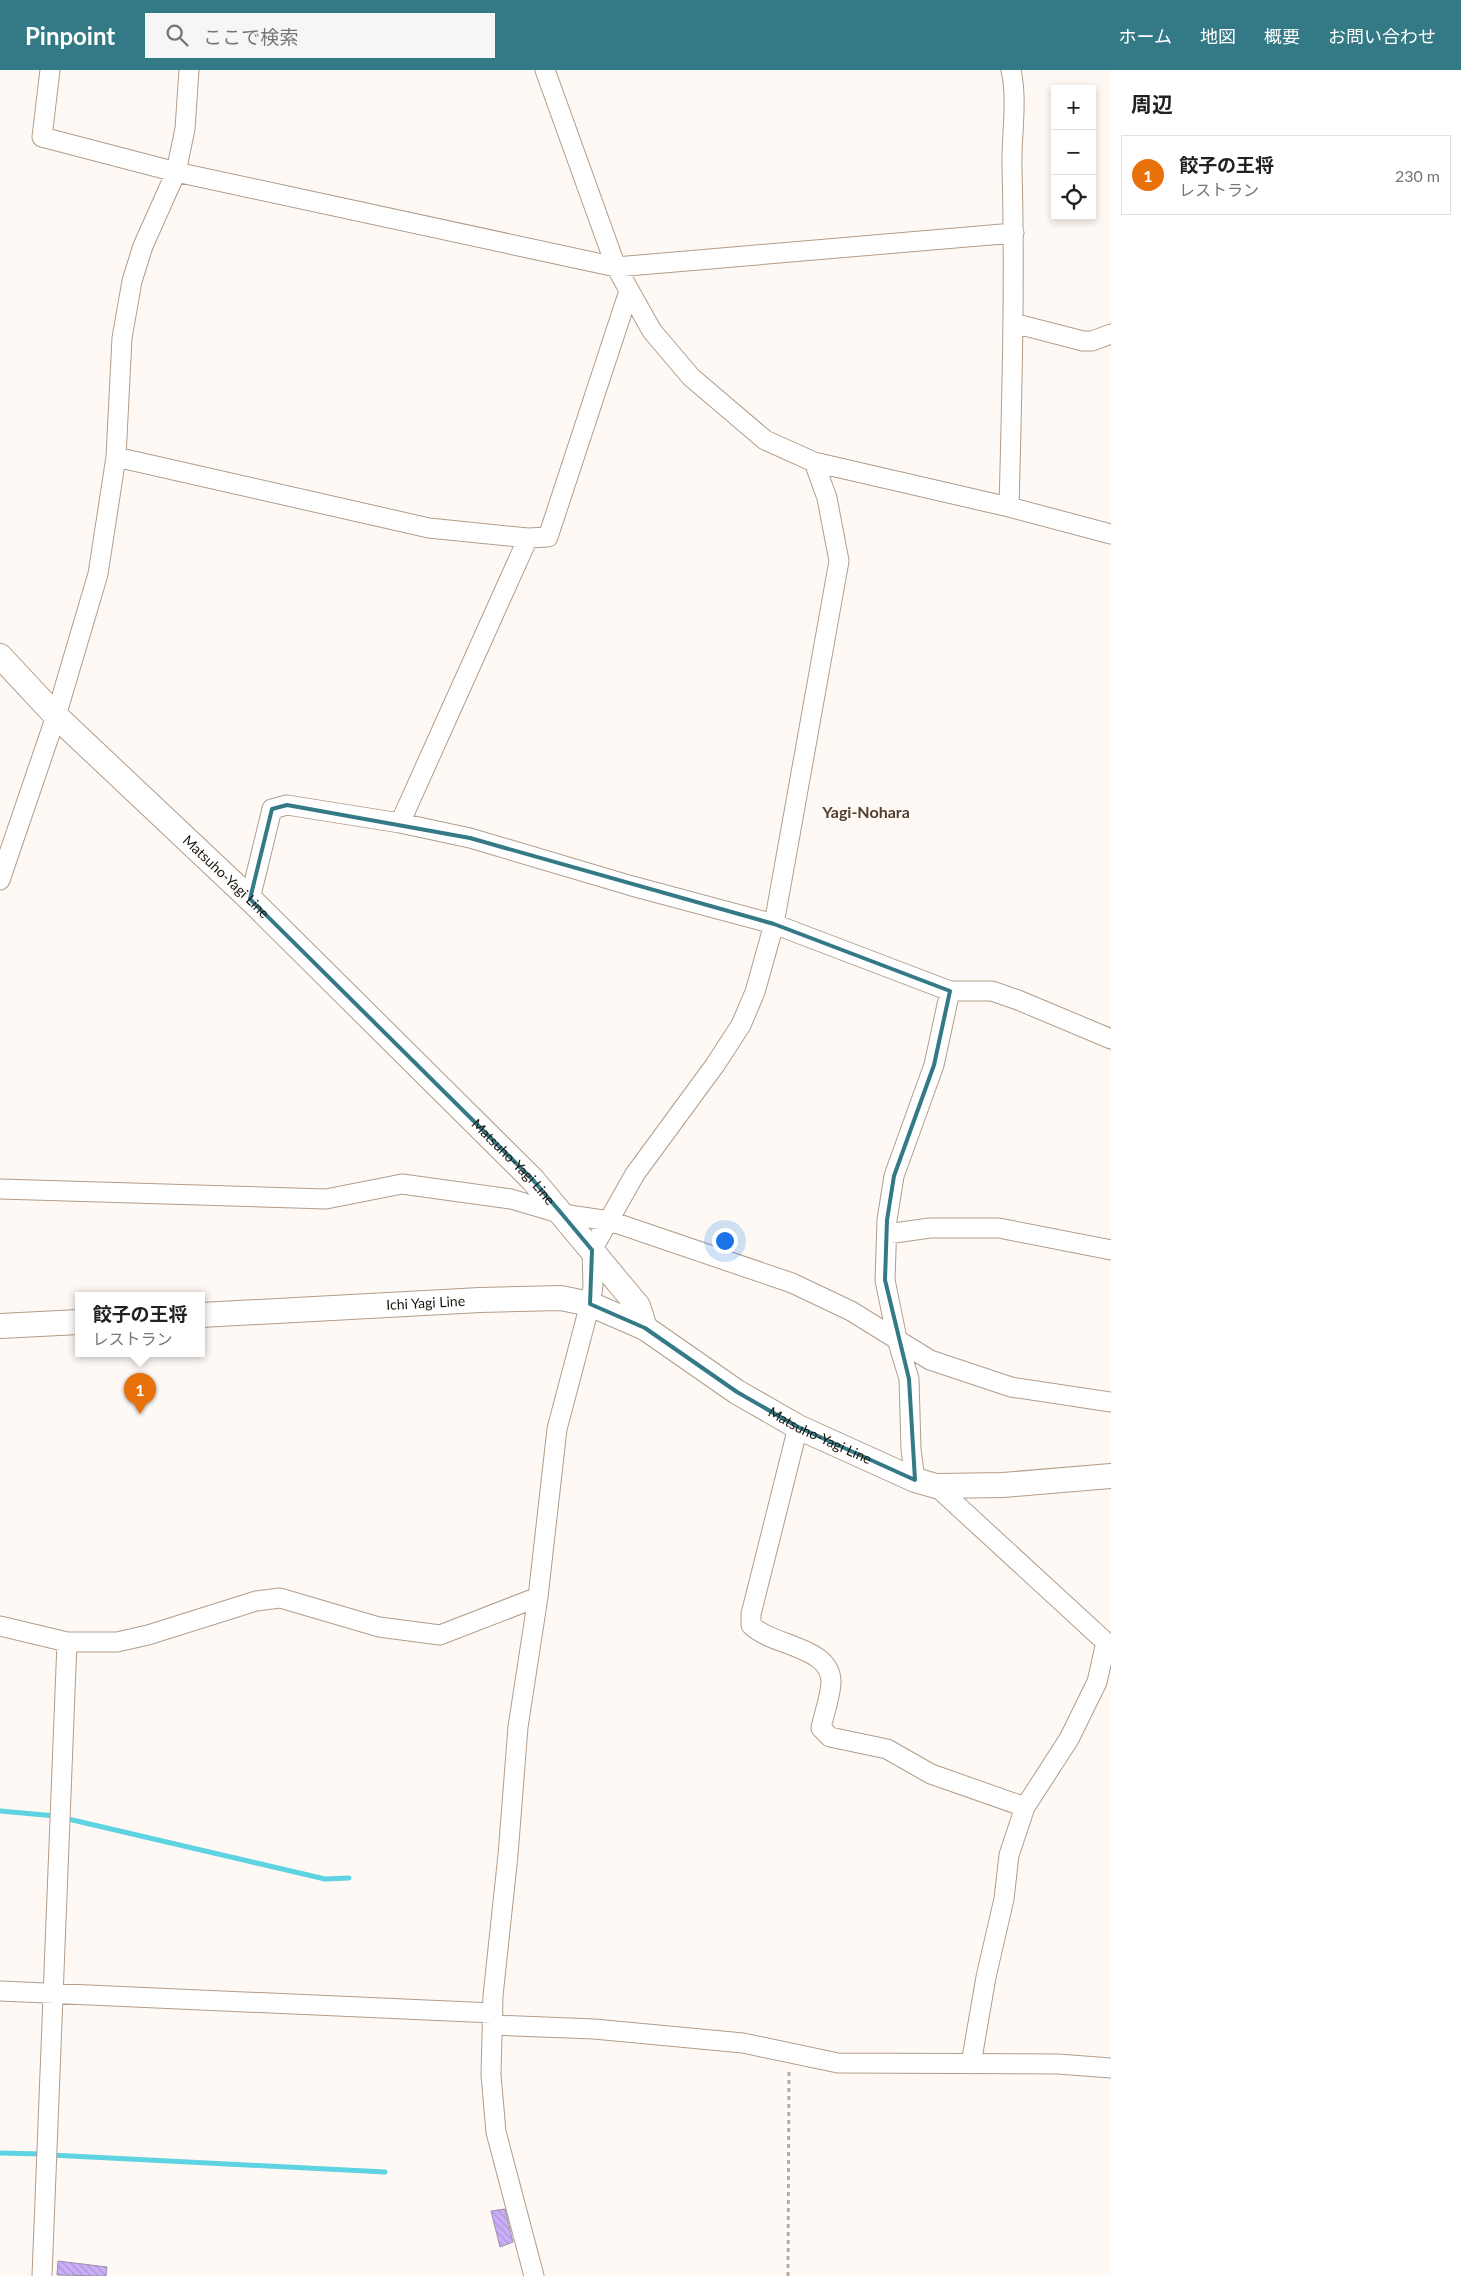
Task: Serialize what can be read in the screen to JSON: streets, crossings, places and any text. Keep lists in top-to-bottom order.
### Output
{
  "streets": {
    "main road": ["Matsuho-Yagi Line", "Ichi Yagi Line"]
  },
  "crossings": [
    ["Matsuho-Yagi Line", "Ichi Yagi Line"]
  ],
  "districts": ["Yagi-Nohara"],
  "page": {
    "header": "Pinpoint",
    "search": "ここで検索",
    "nav": [
      "ホーム",
      "地図",
      "概要",
      "お問い合わせ"
    ],
    "heading": "周辺",
    "map_buttons": ["+", "−"],
    "list": [
      {
        "mark": "1",
        "name": "餃子の王将",
        "note": "レストラン",
        "value": "230 m"
      }
    ],
    "popup": ["餃子の王将", "レストラン"],
    "pins": "1"
  }
}
